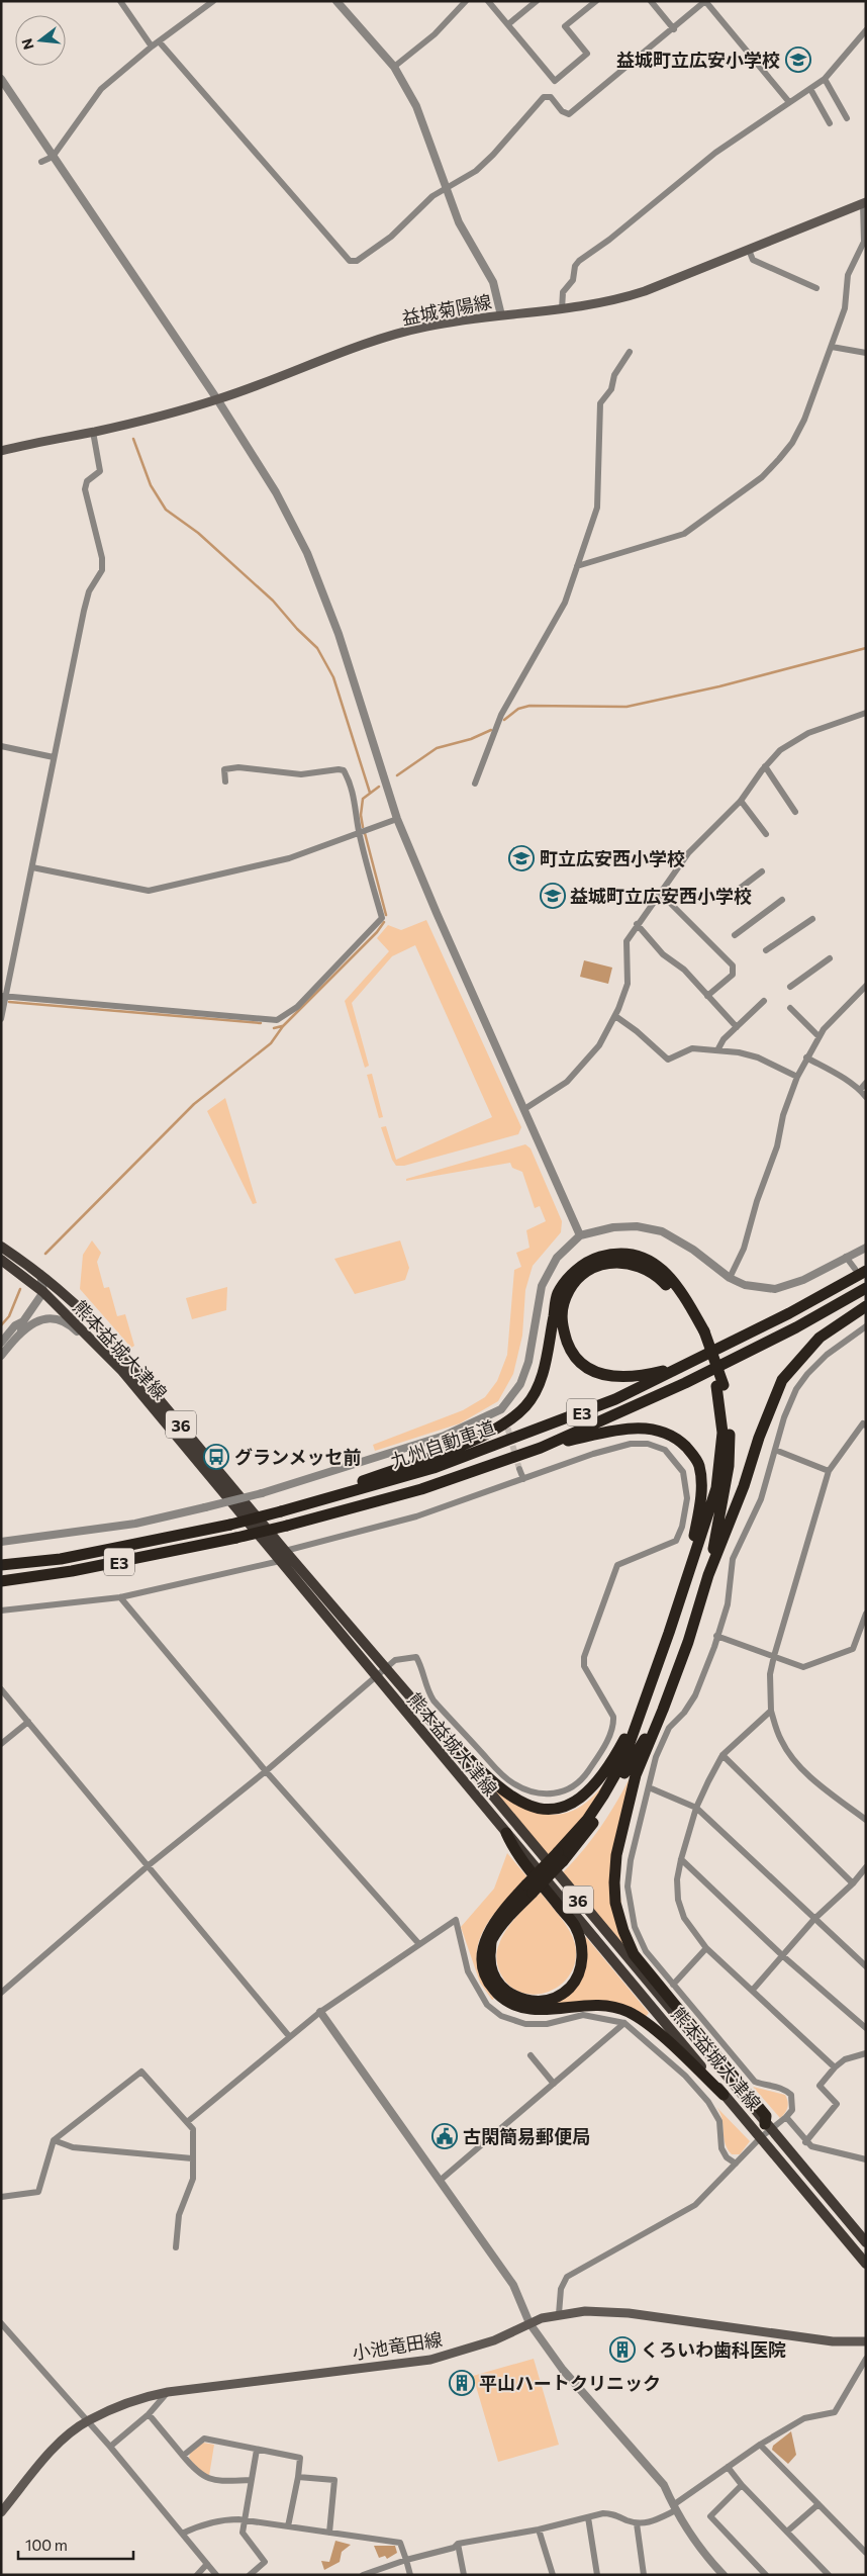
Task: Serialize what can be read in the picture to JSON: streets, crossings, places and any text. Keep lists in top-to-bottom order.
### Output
{
  "streets": {
    "highway": ["E3", "九州自動車道"],
    "main road": [
      "益城菊陽線",
      "熊本益城大津線",
      "36",
      "小池竜田線"
    ]
  },
  "places": {
    "school or university": ["益城町立広安小学校", "町立広安西小学校", "益城町立広安西小学校"],
    "bus stop": ["グランメッセ前"],
    "public building": ["古閑簡易郵便局"],
    "building": ["くろいわ歯科医院", "平山ハートクリニック"]
  },
  "scale_bar": "100 m",
  "north": "left"
}
